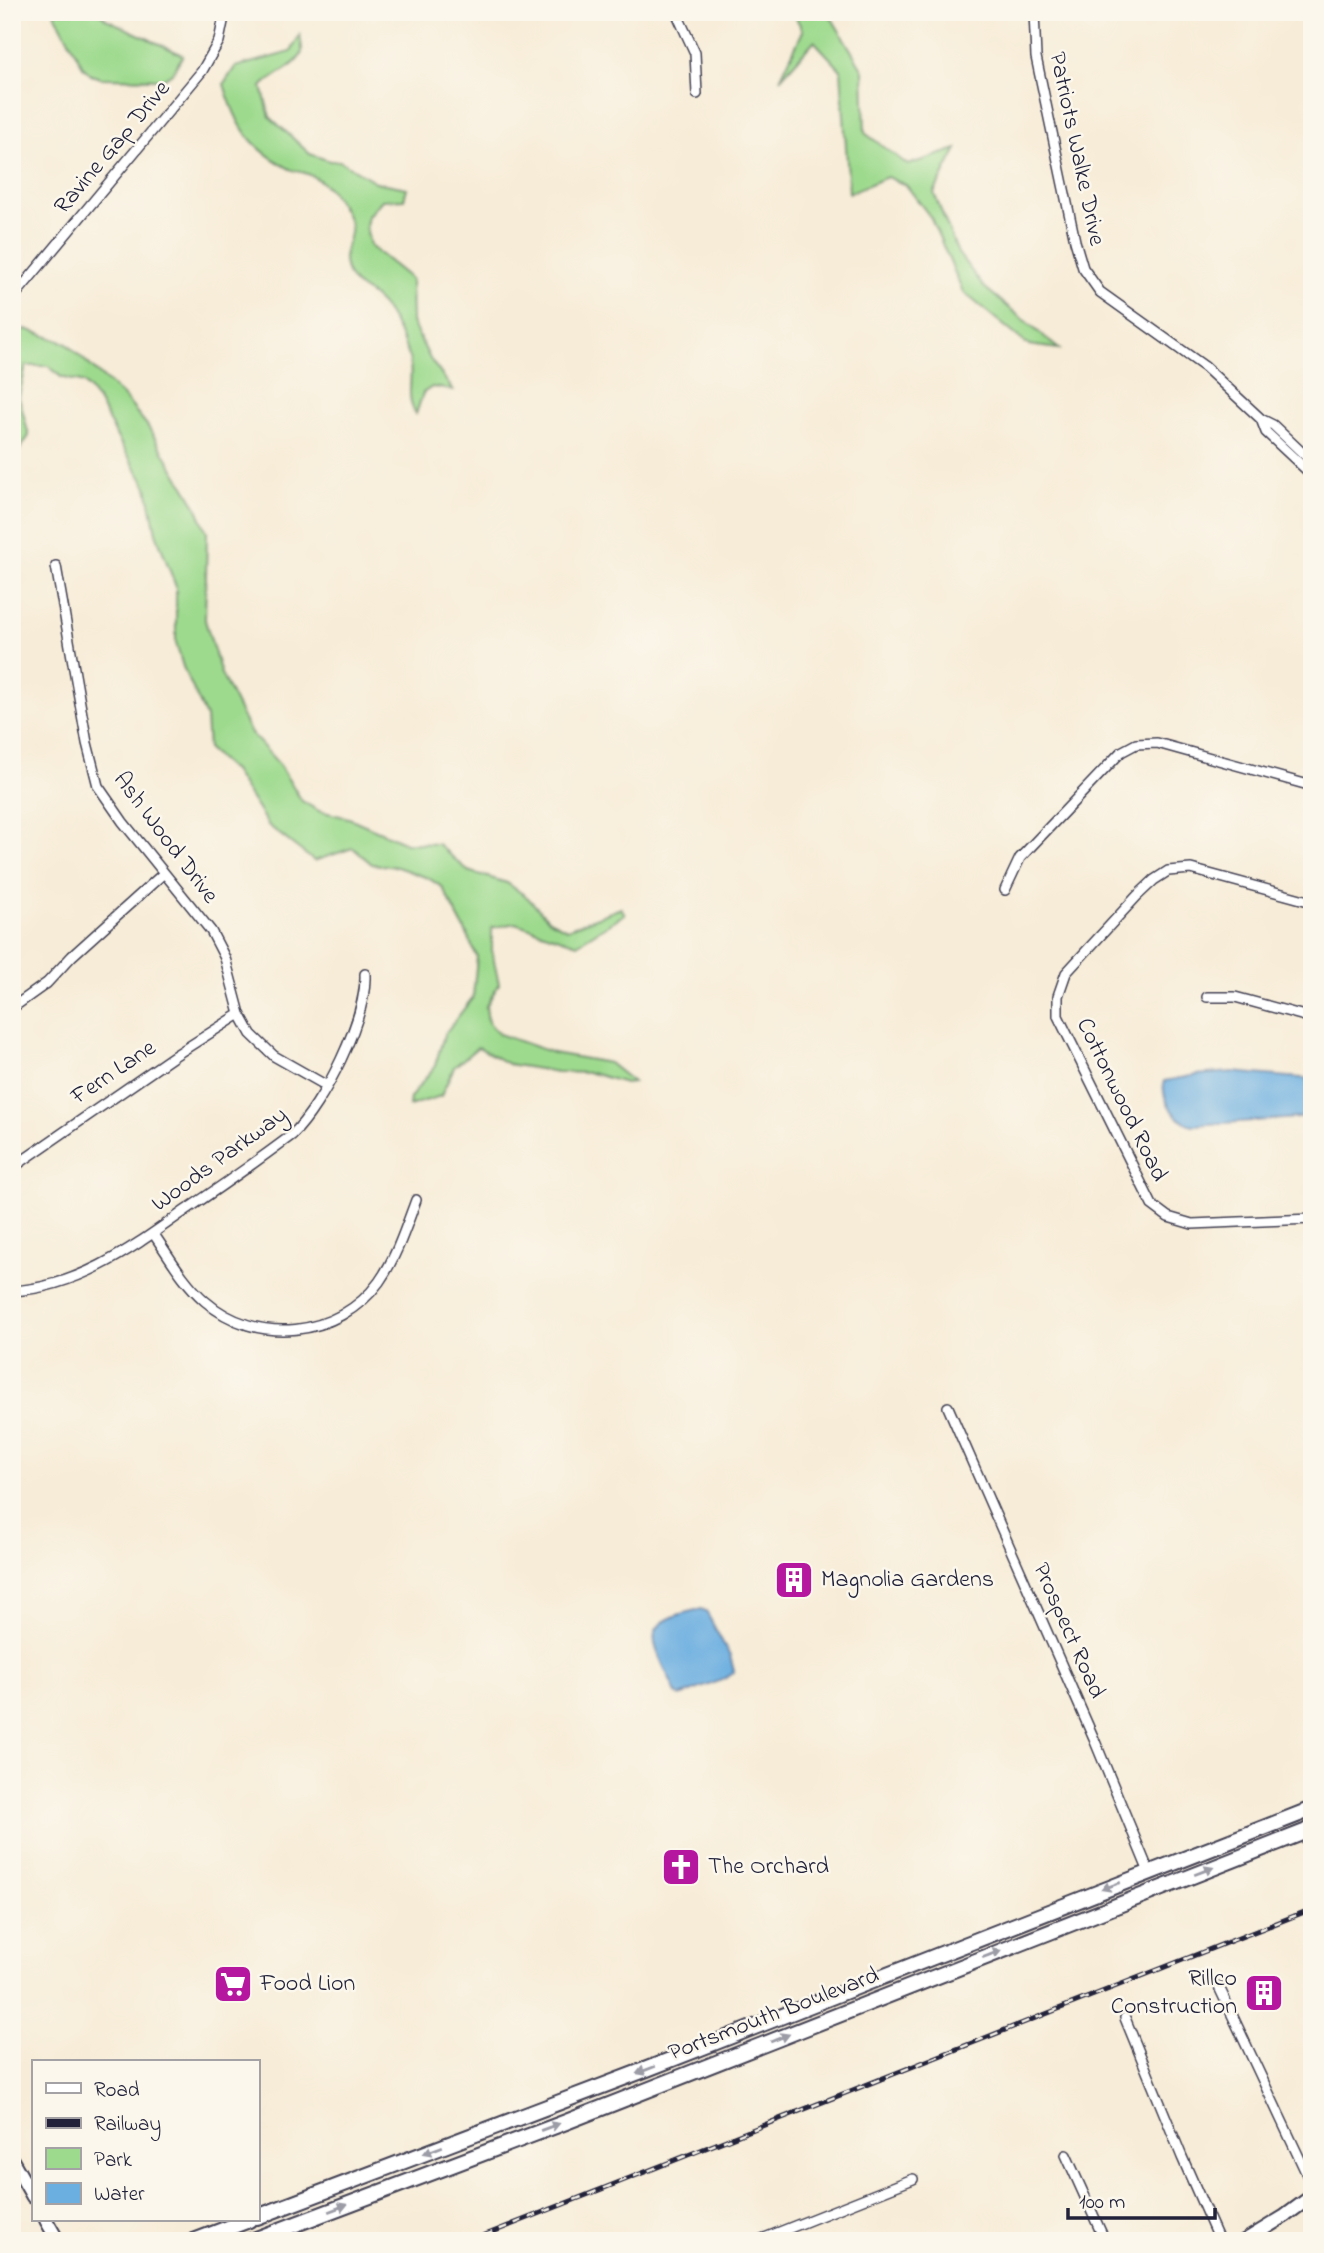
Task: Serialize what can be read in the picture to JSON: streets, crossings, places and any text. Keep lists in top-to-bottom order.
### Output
{
  "streets": {
    "main road": ["Portsmouth Boulevard"],
    "street": [
      "Ravine Gap Drive",
      "Patriots Walke Drive",
      "Ash Wood Drive",
      "Fern Lane",
      "Cottonwood Road",
      "Woods Parkway",
      "Prospect Road"
    ]
  },
  "crossings": [
    ["Ash Wood Drive", "Fern Lane"],
    ["Ash Wood Drive", "Woods Parkway"],
    ["Prospect Road", "Portsmouth Boulevard"]
  ],
  "places": {
    "building": ["Magnolia Gardens", "Rillco Construction"],
    "church": ["The Orchard"],
    "supermarket": ["Food Lion"]
  },
  "legend": [
    "Road",
    "Railway",
    "Park",
    "Water"
  ],
  "scale_bar": "100 m"
}
